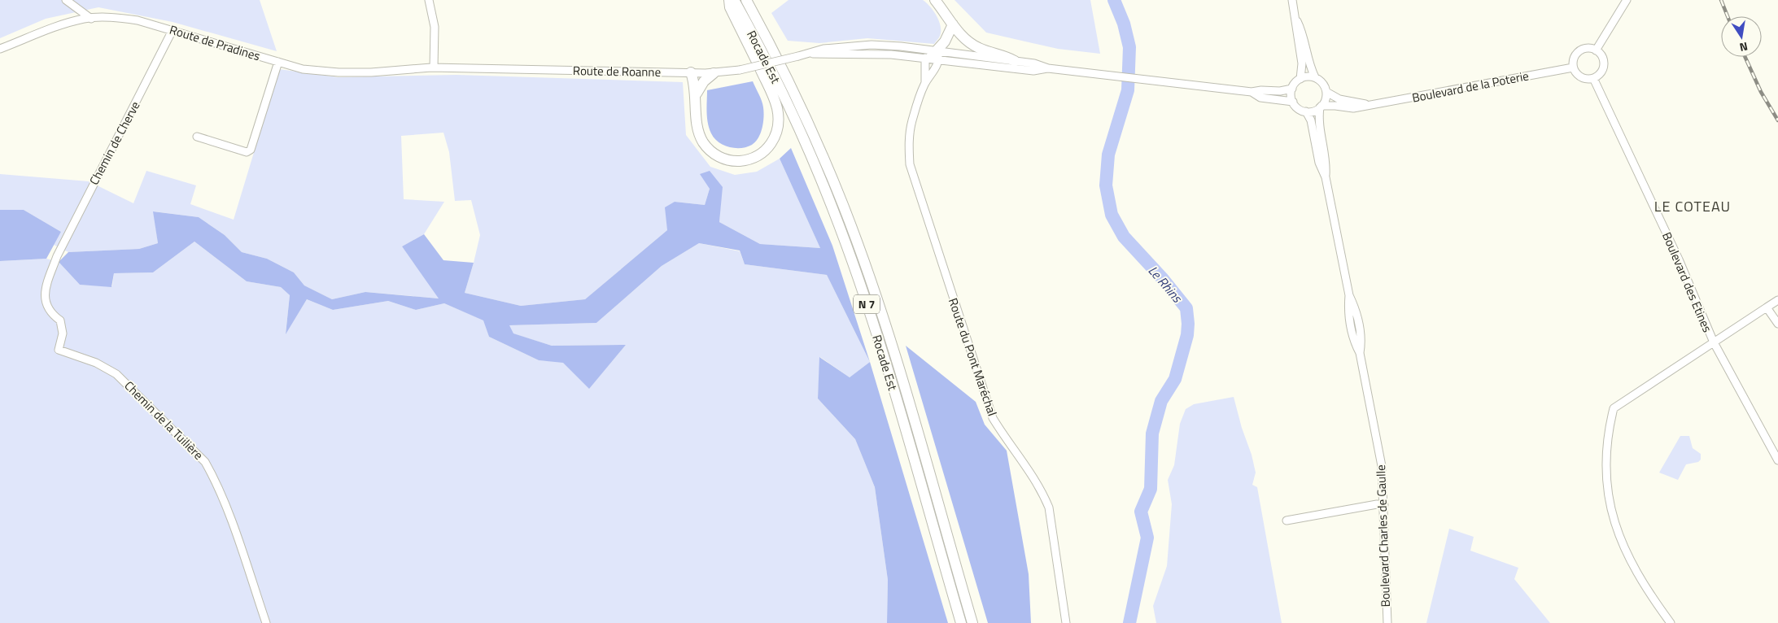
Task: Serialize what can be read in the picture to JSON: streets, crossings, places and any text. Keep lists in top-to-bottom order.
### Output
{
  "streets": {
    "highway": ["Rocade Est", "N 7"],
    "street": [
      "Route de Pradines",
      "Route de Roanne",
      "Boulevard de la Poterie",
      "Chemin de Cherve",
      "Boulevard des Etines",
      "Route du Pont Maréchal",
      "Chemin de la Tuilière",
      "Boulevard Charles de Gaulle"
    ]
  },
  "crossings": [
    ["Route de Pradines", "Route de Roanne"],
    ["Route de Pradines", "Chemin de Cherve"],
    ["Boulevard de la Poterie", "Boulevard des Etines"],
    ["Boulevard de la Poterie", "Boulevard Charles de Gaulle"],
    ["Chemin de Cherve", "Chemin de la Tuilière"]
  ],
  "districts": ["LE COTEAU"],
  "water": ["Le Rhins"],
  "north": "bottom"
}
